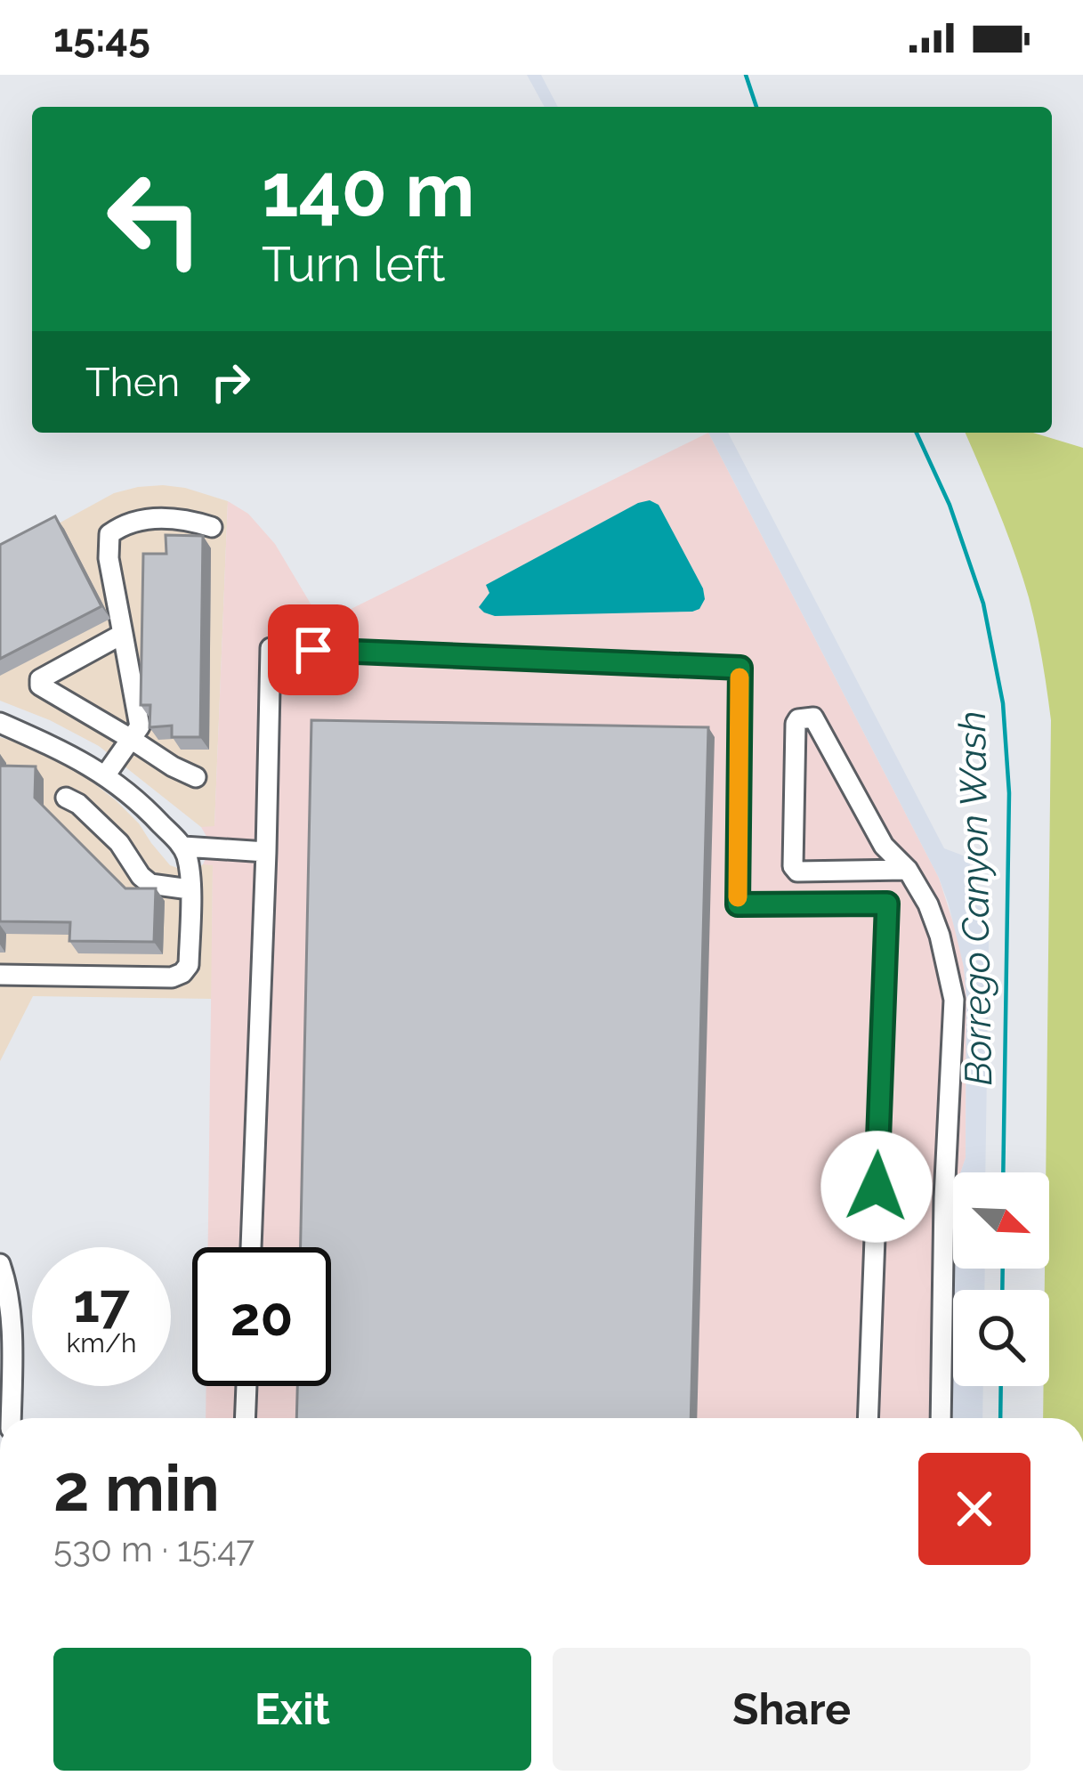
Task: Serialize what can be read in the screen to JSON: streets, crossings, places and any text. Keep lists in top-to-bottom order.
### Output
{
  "water": ["Borrego Canyon Wash"],
  "north": "bottom right",
  "page": {
    "status": "15:45",
    "turn": ["140 m", "Turn left"],
    "then": "Then",
    "speed": "17 km/h",
    "limit": "20",
    "heading": ["2 min", "530 m · 15:47"],
    "buttons": ["Exit", "Share"]
  }
}
